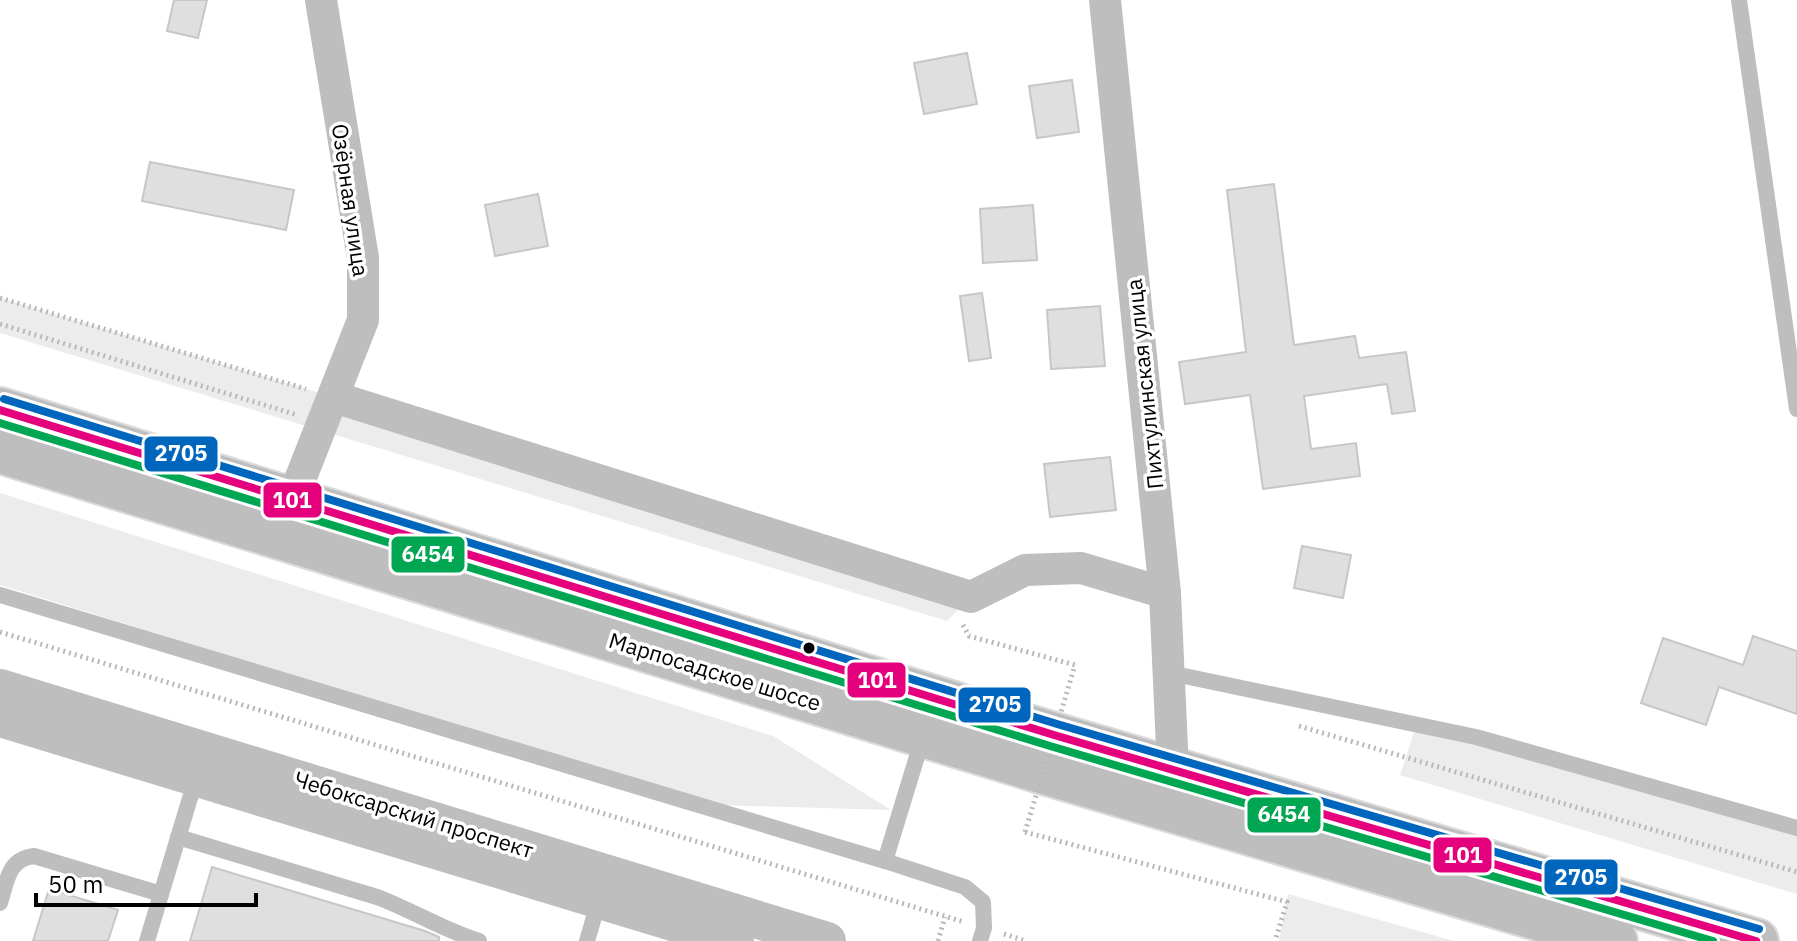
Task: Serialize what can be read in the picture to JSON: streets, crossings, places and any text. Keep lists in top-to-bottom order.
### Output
{
  "streets": {
    "main road": ["Марпосадское шоссе"],
    "street": ["Озёрная улица", "Пихтулинская улица", "Чебоксарский проспект"]
  },
  "crossings": [
    ["Озёрная улица", "Марпосадское шоссе"],
    ["Пихтулинская улица", "Марпосадское шоссе"]
  ],
  "lines": ["transit line 2705", "transit line 101", "transit line 6454"],
  "scale_bar": "50 m"
}
